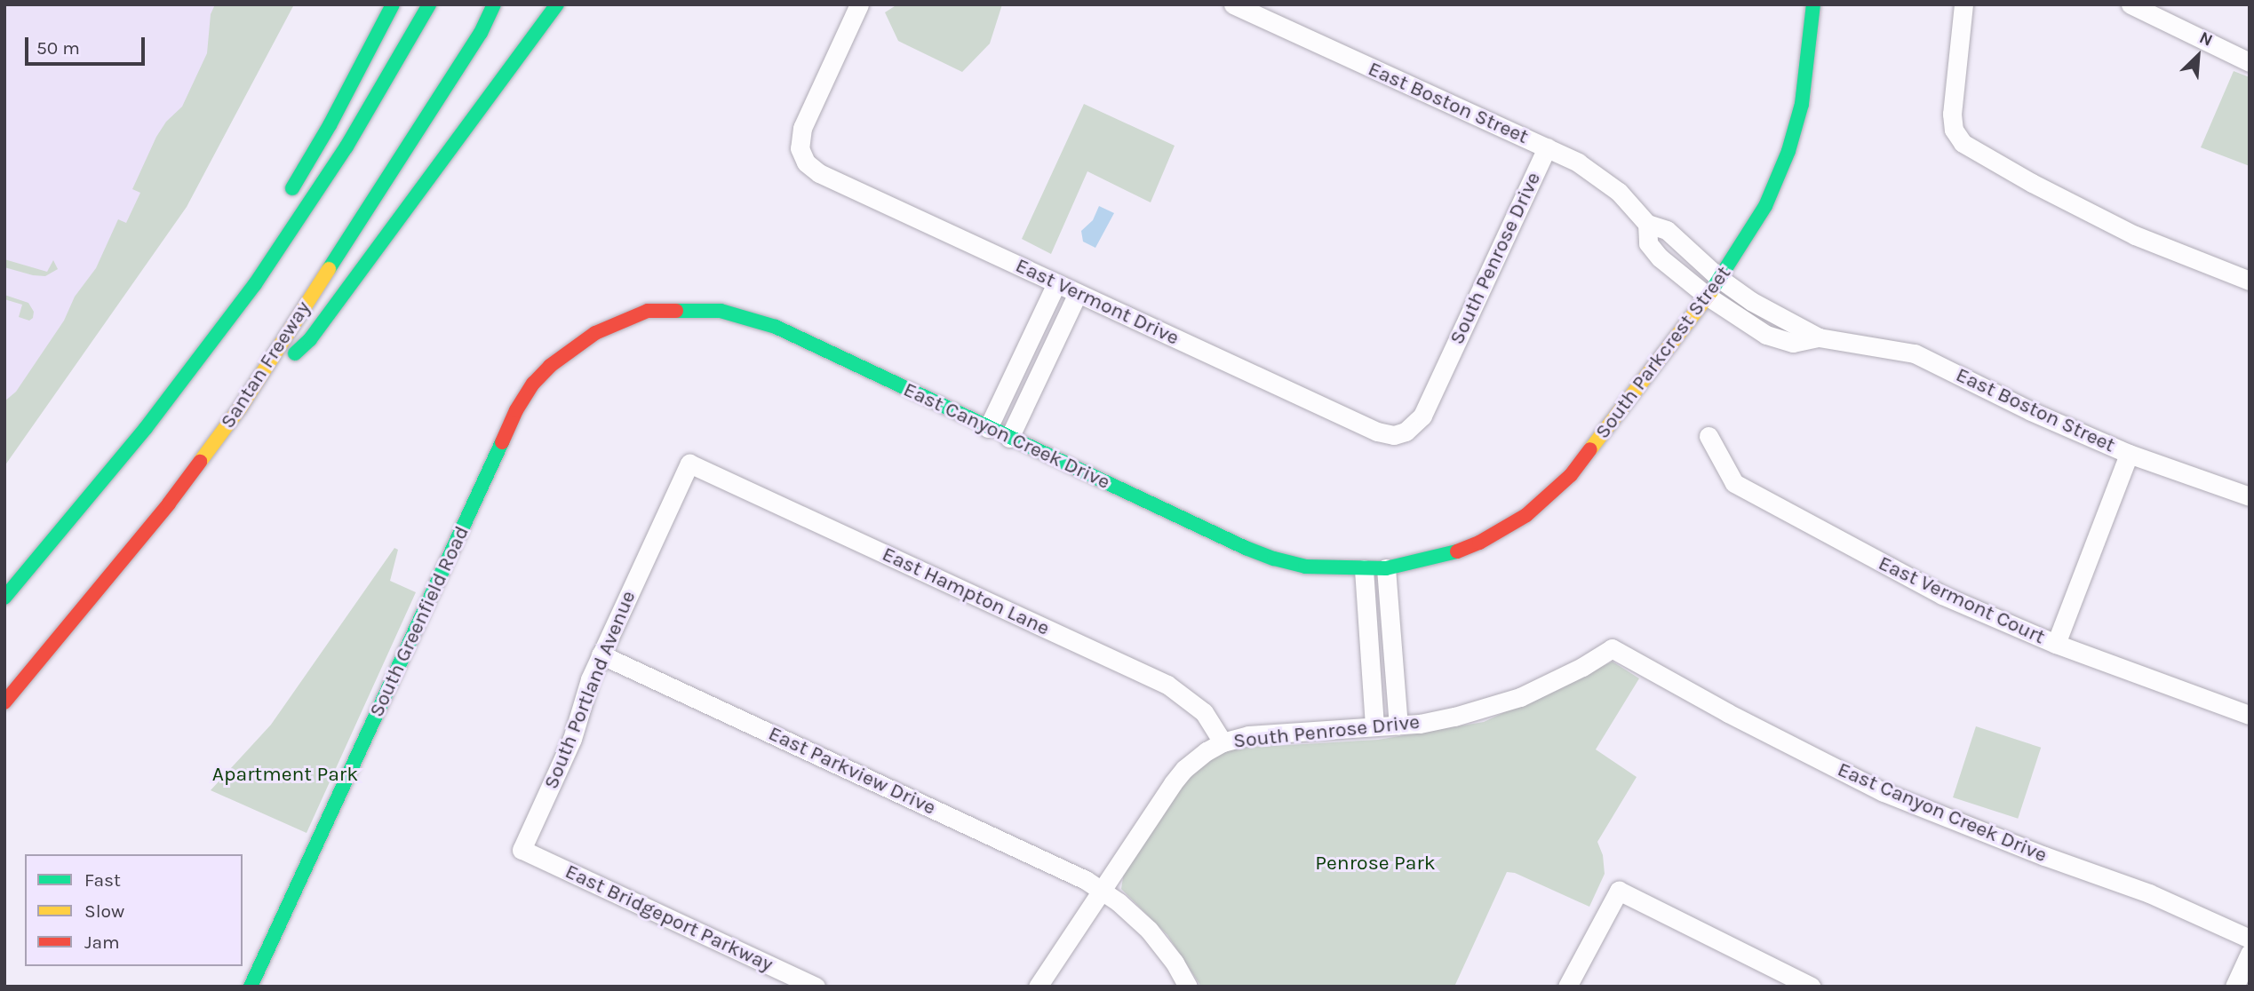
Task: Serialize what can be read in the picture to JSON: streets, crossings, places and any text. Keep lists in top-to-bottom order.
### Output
{
  "streets": {
    "main road": [
      "South Parkcrest Street",
      "Santan Freeway",
      "East Canyon Creek Drive",
      "South Greenfield Road"
    ],
    "street": [
      "East Boston Street",
      "South Penrose Drive",
      "East Vermont Drive",
      "East Hampton Lane",
      "East Vermont Court",
      "South Portland Avenue",
      "East Parkview Drive",
      "East Bridgeport Parkway"
    ]
  },
  "crossings": [
    ["East Boston Street", "South Penrose Drive"],
    ["East Boston Street", "South Parkcrest Street"],
    ["South Penrose Drive", "East Vermont Drive"],
    ["South Penrose Drive", "East Canyon Creek Drive"],
    ["South Penrose Drive", "East Hampton Lane"],
    ["South Penrose Drive", "East Parkview Drive"],
    ["South Parkcrest Street", "East Canyon Creek Drive"],
    ["East Canyon Creek Drive", "South Greenfield Road"],
    ["East Hampton Lane", "South Portland Avenue"],
    ["South Portland Avenue", "East Parkview Drive"],
    ["South Portland Avenue", "East Bridgeport Parkway"]
  ],
  "parks": ["Apartment Park", "Penrose Park"],
  "legend": ["Fast", "Slow", "Jam"],
  "scale_bar": "50 m",
  "north": "top right"
}
